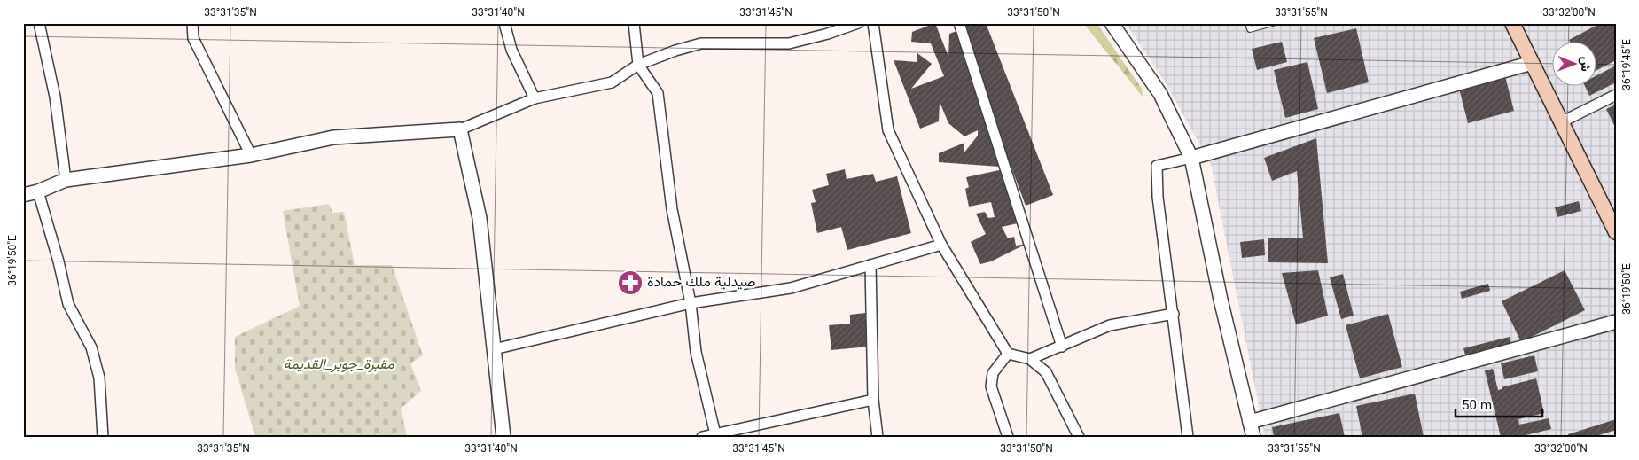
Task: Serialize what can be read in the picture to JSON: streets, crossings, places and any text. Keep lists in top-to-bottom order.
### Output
{
  "parks": ["مقبرة_جوبر_القديمة"],
  "places": {
    "pharmacy": ["صيدلية ملك حمادة"]
  },
  "scale_bar": "50 m",
  "north": "right",
  "coordinates": [
    "33°31'35\"N",
    "33°31'40\"N",
    "33°31'45\"N",
    "33°31'50\"N",
    "33°31'55\"N",
    "33°32'00\"N",
    "36°19'45\"E",
    "36°19'50\"E"
  ]
}
